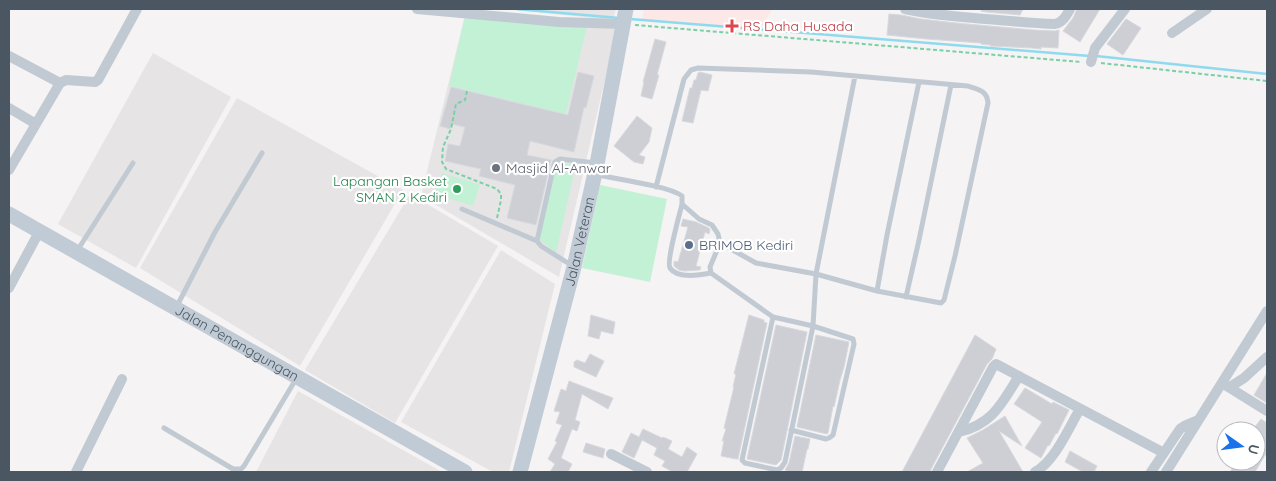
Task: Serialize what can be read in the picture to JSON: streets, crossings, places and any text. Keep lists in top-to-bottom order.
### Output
{
  "streets": {
    "main road": ["Jalan Veteran", "Jalan Penanggungan"]
  },
  "places": {
    "health": ["RS Daha Husada"],
    "other": ["Masjid Al-Anwar", "Lapangan Basket SMAN 2 Kediri", "BRIMOB Kediri"]
  },
  "north": "right"
}
